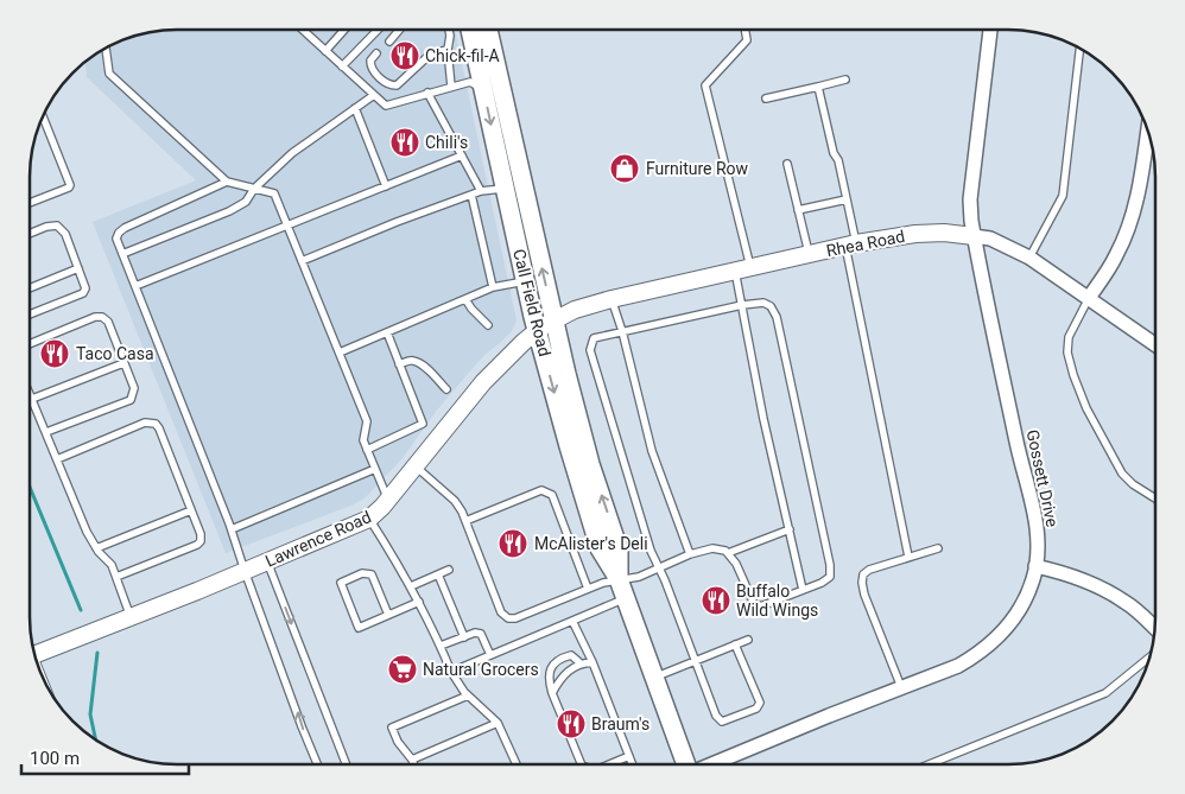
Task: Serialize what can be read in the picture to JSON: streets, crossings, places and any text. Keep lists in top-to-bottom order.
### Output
{
  "streets": {
    "main road": ["Call Field Road"],
    "street": ["Rhea Road", "Gossett Drive", "Lawrence Road"]
  },
  "crossings": [
    ["Rhea Road", "Call Field Road"],
    ["Rhea Road", "Gossett Drive"],
    ["Rhea Road", "Lawrence Road"],
    ["Call Field Road", "Lawrence Road"]
  ],
  "places": {
    "restaurant": [
      "Chick-fil-A",
      "Chili's",
      "Taco Casa",
      "McAlister's Deli",
      "Buffalo Wild Wings",
      "Braum's"
    ],
    "shop": ["Furniture Row"],
    "supermarket": ["Natural Grocers"]
  },
  "scale_bar": "100 m"
}
